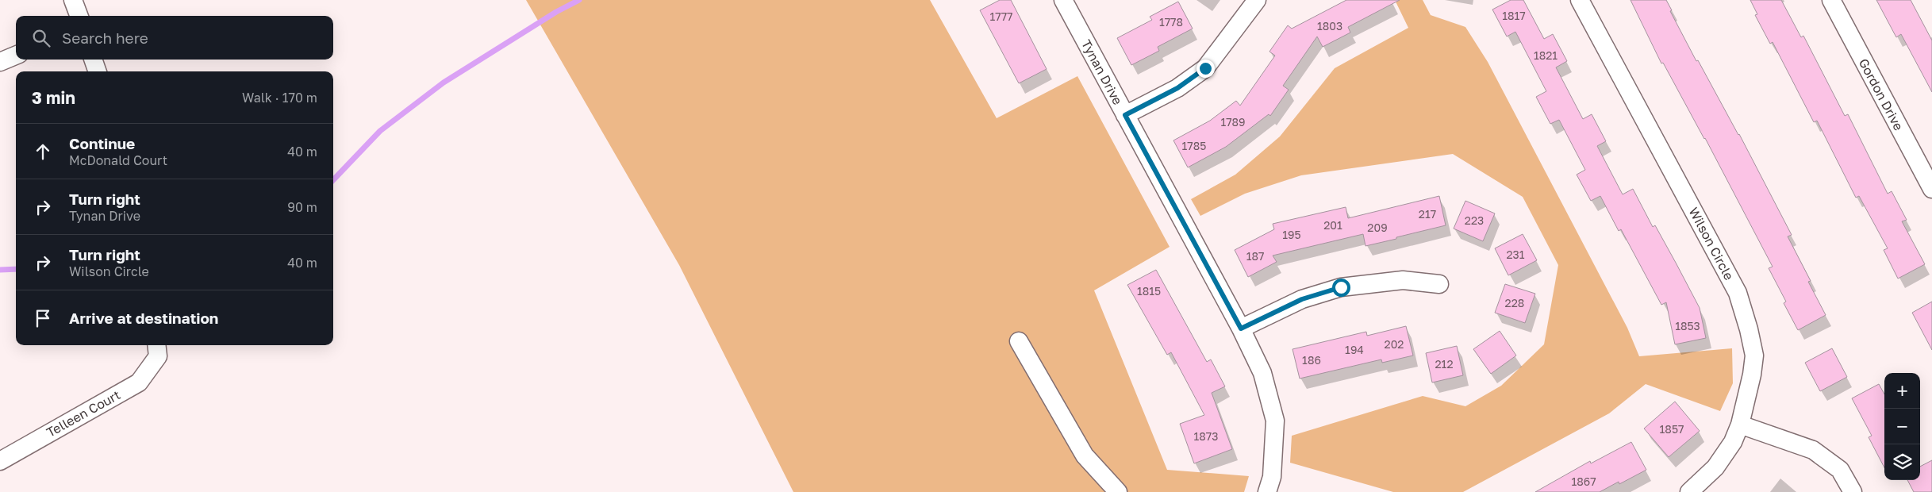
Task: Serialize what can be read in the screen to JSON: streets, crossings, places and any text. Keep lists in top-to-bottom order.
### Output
{
  "streets": {
    "street": [
      "Tynan Drive",
      "Gordon Drive",
      "Wilson Circle",
      "Telleen Court"
    ]
  },
  "house_numbers": [
    "1817",
    "1777",
    "1778",
    "1803",
    "1821",
    "1789",
    "1785",
    "217",
    "223",
    "201",
    "209",
    "195",
    "231",
    "187",
    "1815",
    "228",
    "1853",
    "202",
    "194",
    "186",
    "212",
    "1857",
    "1873",
    "1867"
  ],
  "page": {
    "search": "Search here",
    "heading": ["3 min", "Walk · 170 m"],
    "list": [
      ["Continue", "McDonald Court", "40 m"],
      ["Turn right", "Tynan Drive", "90 m"],
      ["Turn right", "Wilson Circle", "40 m"],
      "Arrive at destination"
    ],
    "map_buttons": ["+", "−"]
  }
}
